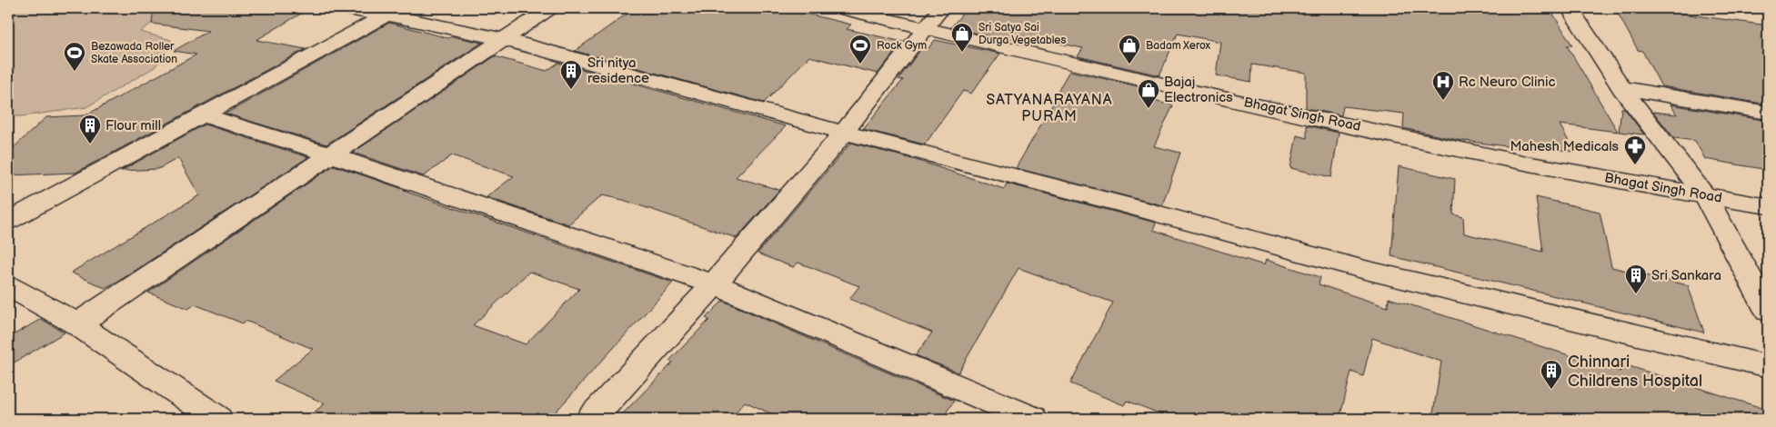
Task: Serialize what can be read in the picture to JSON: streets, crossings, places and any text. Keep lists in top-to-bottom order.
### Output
{
  "streets": {
    "street": ["Bhagat Singh Road"]
  },
  "districts": ["SATYANARAYANA PURAM"],
  "places": {
    "shop": ["Sri Satya Sai Durga Vegetables", "Badam Xerox", "Bajaj Electronics"],
    "sports": ["Rock Gym", "Bezawada Roller Skate Association"],
    "building": [
      "Sri nitya residence",
      "Flour mill",
      "Sri Sankara",
      "Chinnari Childrens Hospital"
    ],
    "hospital": ["Rc Neuro Clinic"],
    "pharmacy": ["Mahesh Medicals"]
  }
}
